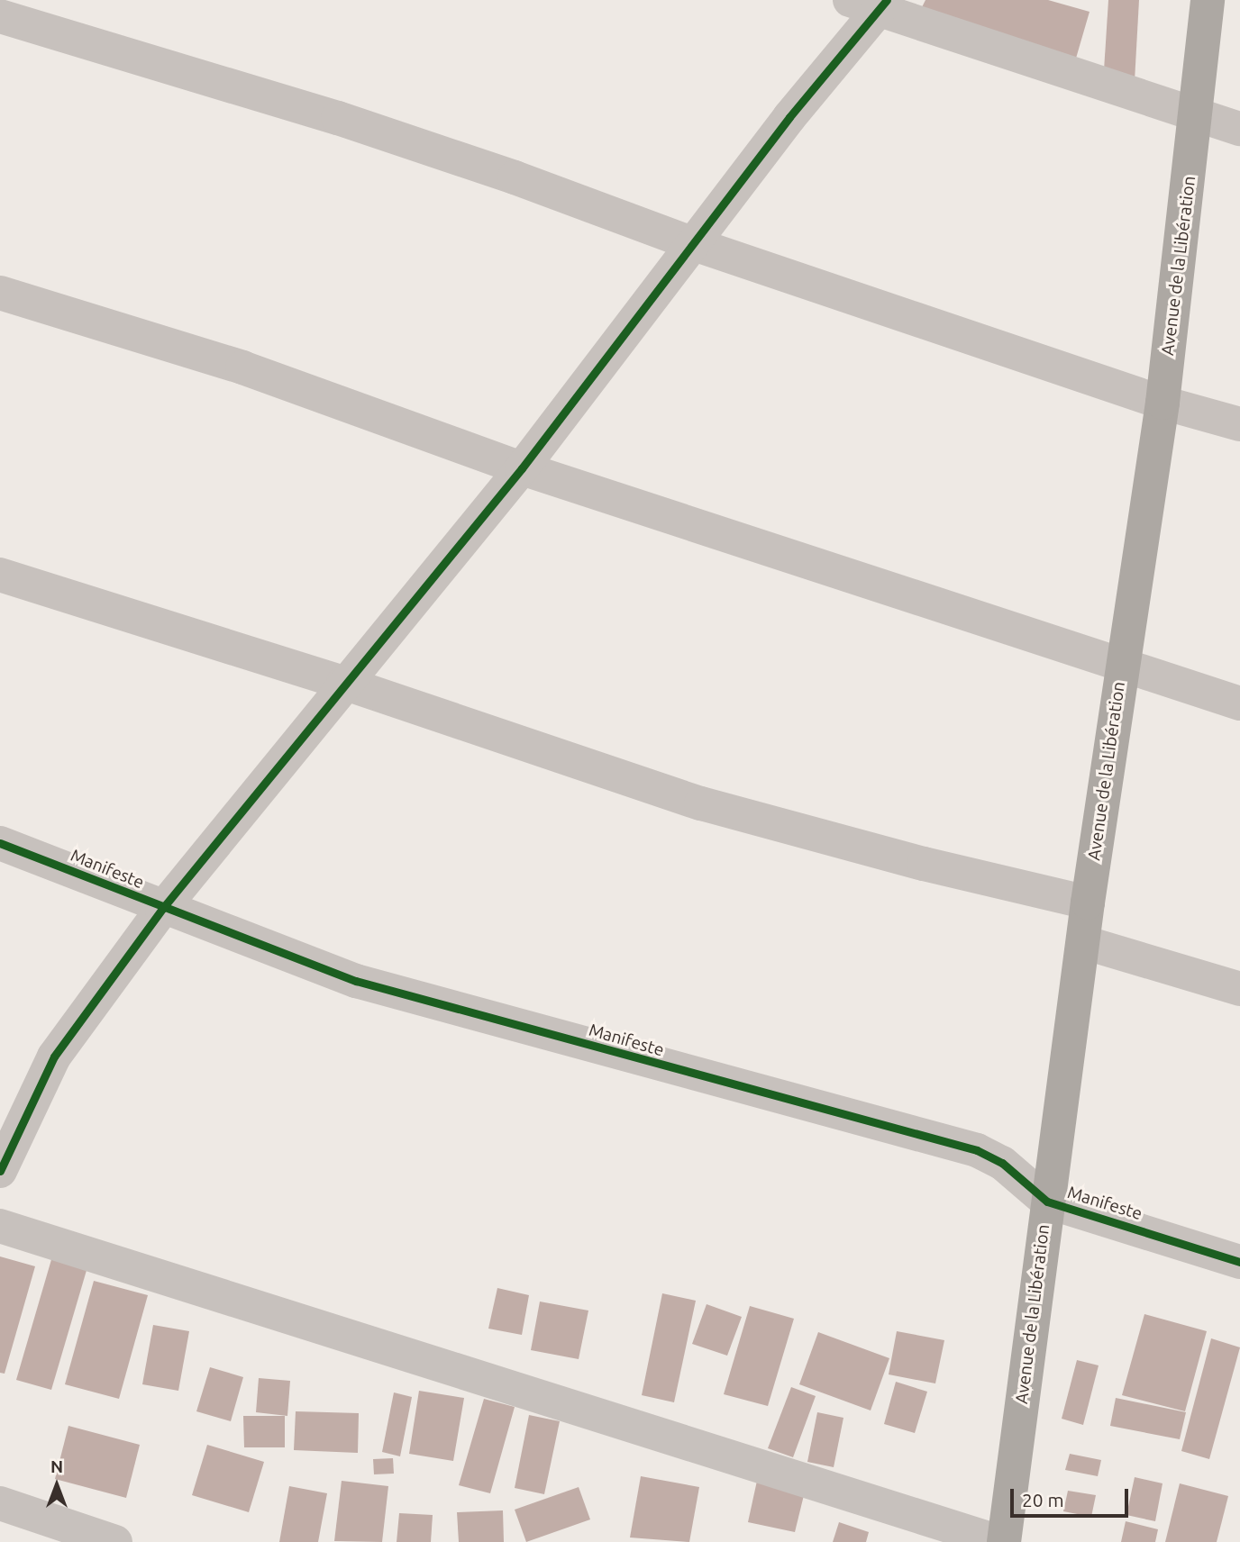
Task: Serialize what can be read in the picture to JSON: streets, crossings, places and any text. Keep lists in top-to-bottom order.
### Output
{
  "streets": {
    "highway": ["Avenue de la Libération"],
    "street": ["Manifeste"]
  },
  "crossings": [
    ["Avenue de la Libération", "Manifeste"]
  ],
  "scale_bar": "20 m",
  "north": "top"
}
